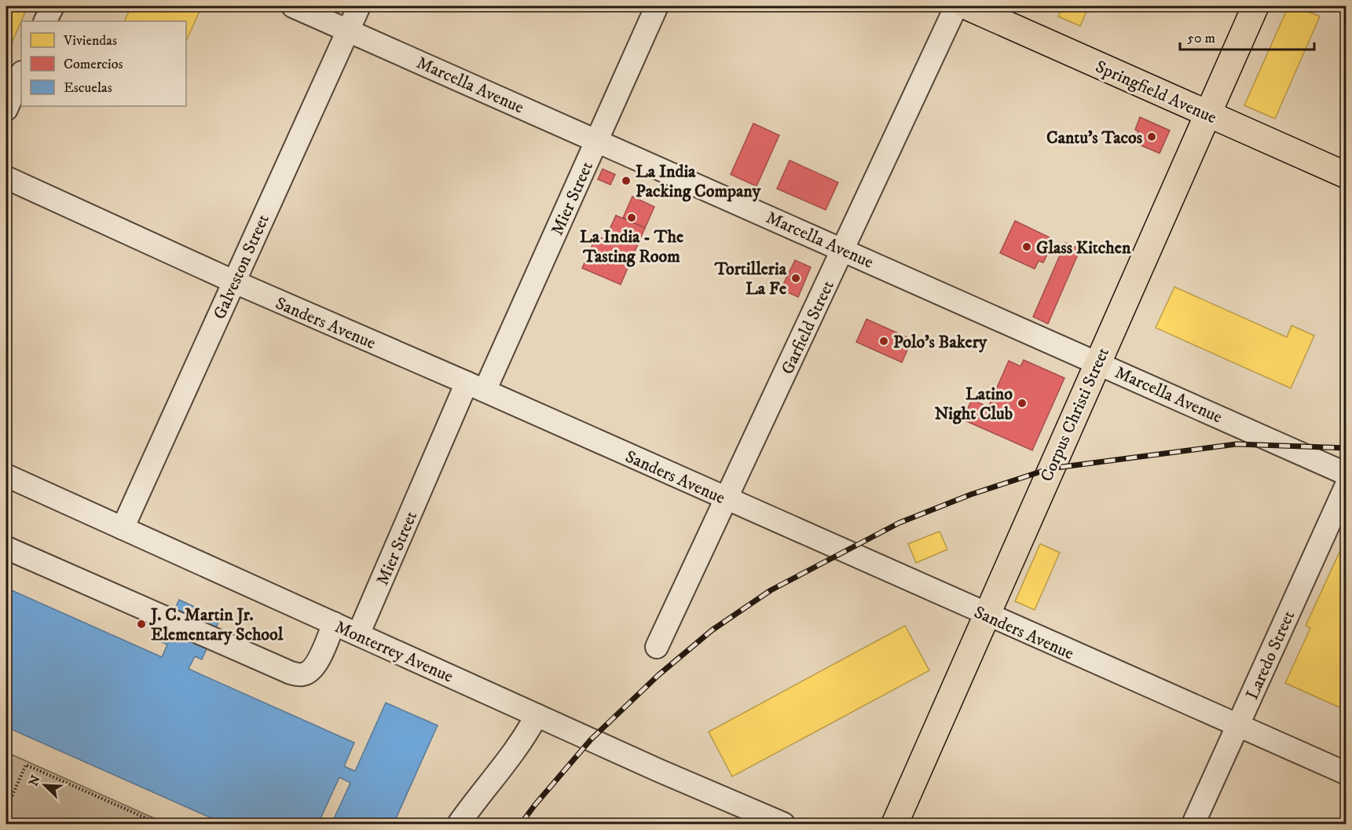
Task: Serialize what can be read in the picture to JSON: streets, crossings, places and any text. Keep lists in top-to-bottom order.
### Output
{
  "streets": {
    "main road": ["Springfield Avenue", "Corpus Christi Street"],
    "street": [
      "Marcella Avenue",
      "Mier Street",
      "Galveston Street",
      "Sanders Avenue",
      "Garfield Street",
      "Monterrey Avenue",
      "Laredo Street"
    ]
  },
  "crossings": [
    ["Marcella Avenue", "Mier Street"],
    ["Marcella Avenue", "Galveston Street"],
    ["Marcella Avenue", "Garfield Street"],
    ["Marcella Avenue", "Corpus Christi Street"],
    ["Springfield Avenue", "Corpus Christi Street"],
    ["Mier Street", "Sanders Avenue"],
    ["Mier Street", "Monterrey Avenue"],
    ["Galveston Street", "Sanders Avenue"],
    ["Galveston Street", "Monterrey Avenue"],
    ["Sanders Avenue", "Garfield Street"],
    ["Sanders Avenue", "Corpus Christi Street"],
    ["Sanders Avenue", "Laredo Street"]
  ],
  "places": [
    "Cantu's Tacos",
    "La India Packing Company",
    "La India - The Tasting Room",
    "Glass Kitchen",
    "Tortilleria La Fe",
    "Polo's Bakery",
    "Latino Night Club",
    "J. C. Martin Jr. Elementary School"
  ],
  "legend": ["Viviendas", "Comercios", "Escuelas"],
  "scale_bar": "50 m",
  "north": "top left"
}
